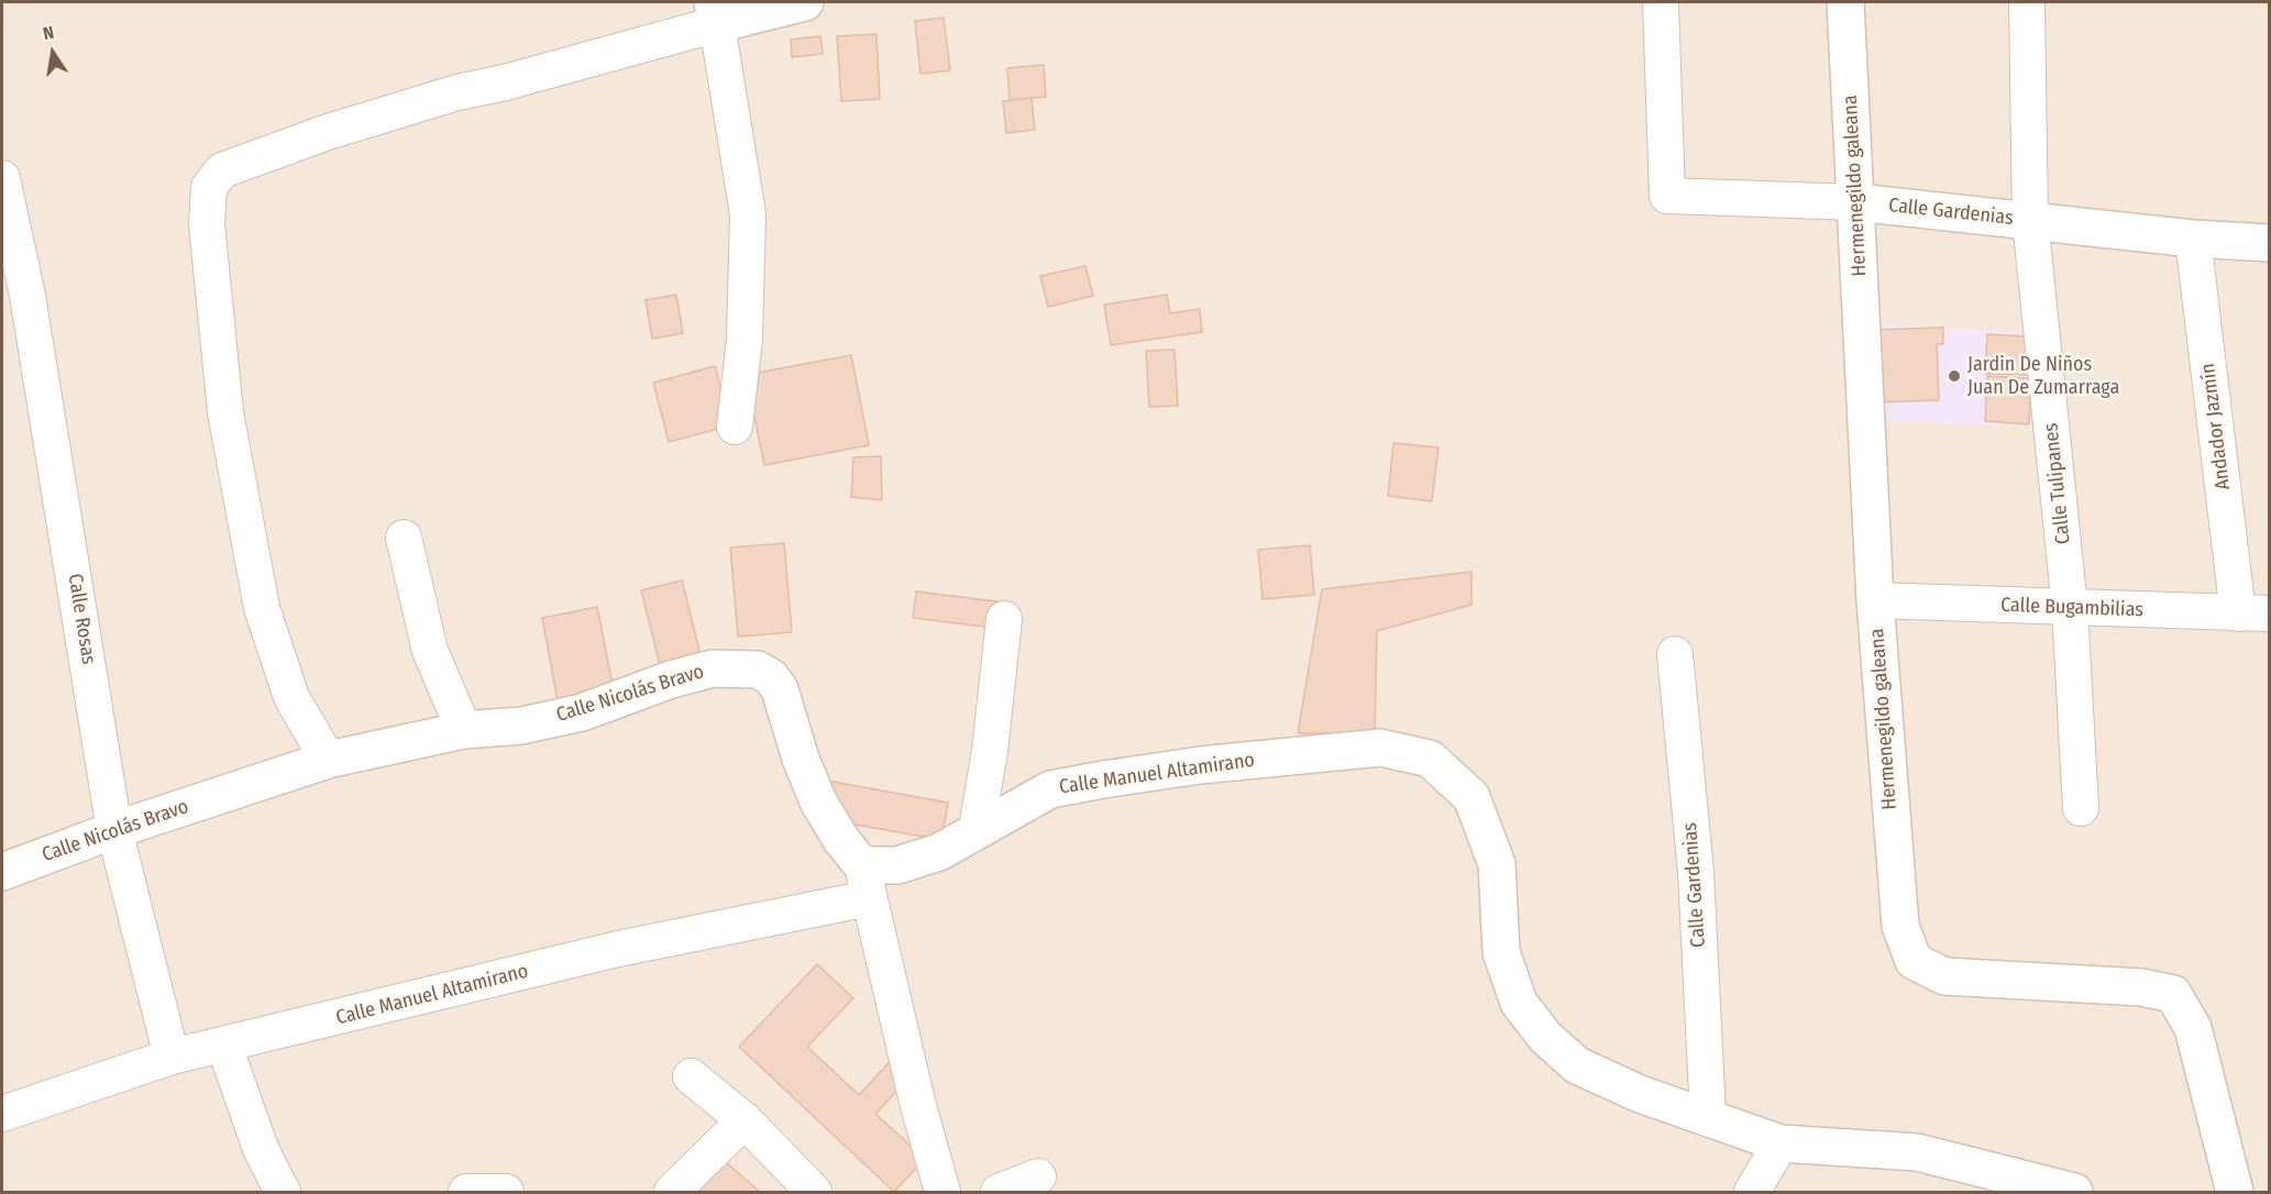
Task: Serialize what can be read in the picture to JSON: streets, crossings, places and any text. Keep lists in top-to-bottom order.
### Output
{
  "streets": {
    "street": [
      "Hermenegildo galeana",
      "Calle Gardenias",
      "Andador Jazmín",
      "Calle Tulipanes",
      "Calle Bugambilias",
      "Calle Rosas",
      "Calle Nicolás Bravo",
      "Calle Manuel Altamirano"
    ]
  },
  "crossings": [
    ["Hermenegildo galeana", "Calle Gardenias"],
    ["Hermenegildo galeana", "Calle Bugambilias"],
    ["Calle Gardenias", "Andador Jazmín"],
    ["Calle Gardenias", "Calle Tulipanes"],
    ["Calle Gardenias", "Calle Manuel Altamirano"],
    ["Andador Jazmín", "Calle Bugambilias"],
    ["Calle Tulipanes", "Calle Bugambilias"],
    ["Calle Rosas", "Calle Nicolás Bravo"],
    ["Calle Rosas", "Calle Manuel Altamirano"],
    ["Calle Nicolás Bravo", "Calle Manuel Altamirano"]
  ],
  "places": ["Jardin De Niños Juan De Zumarraga"],
  "north": "top"
}
